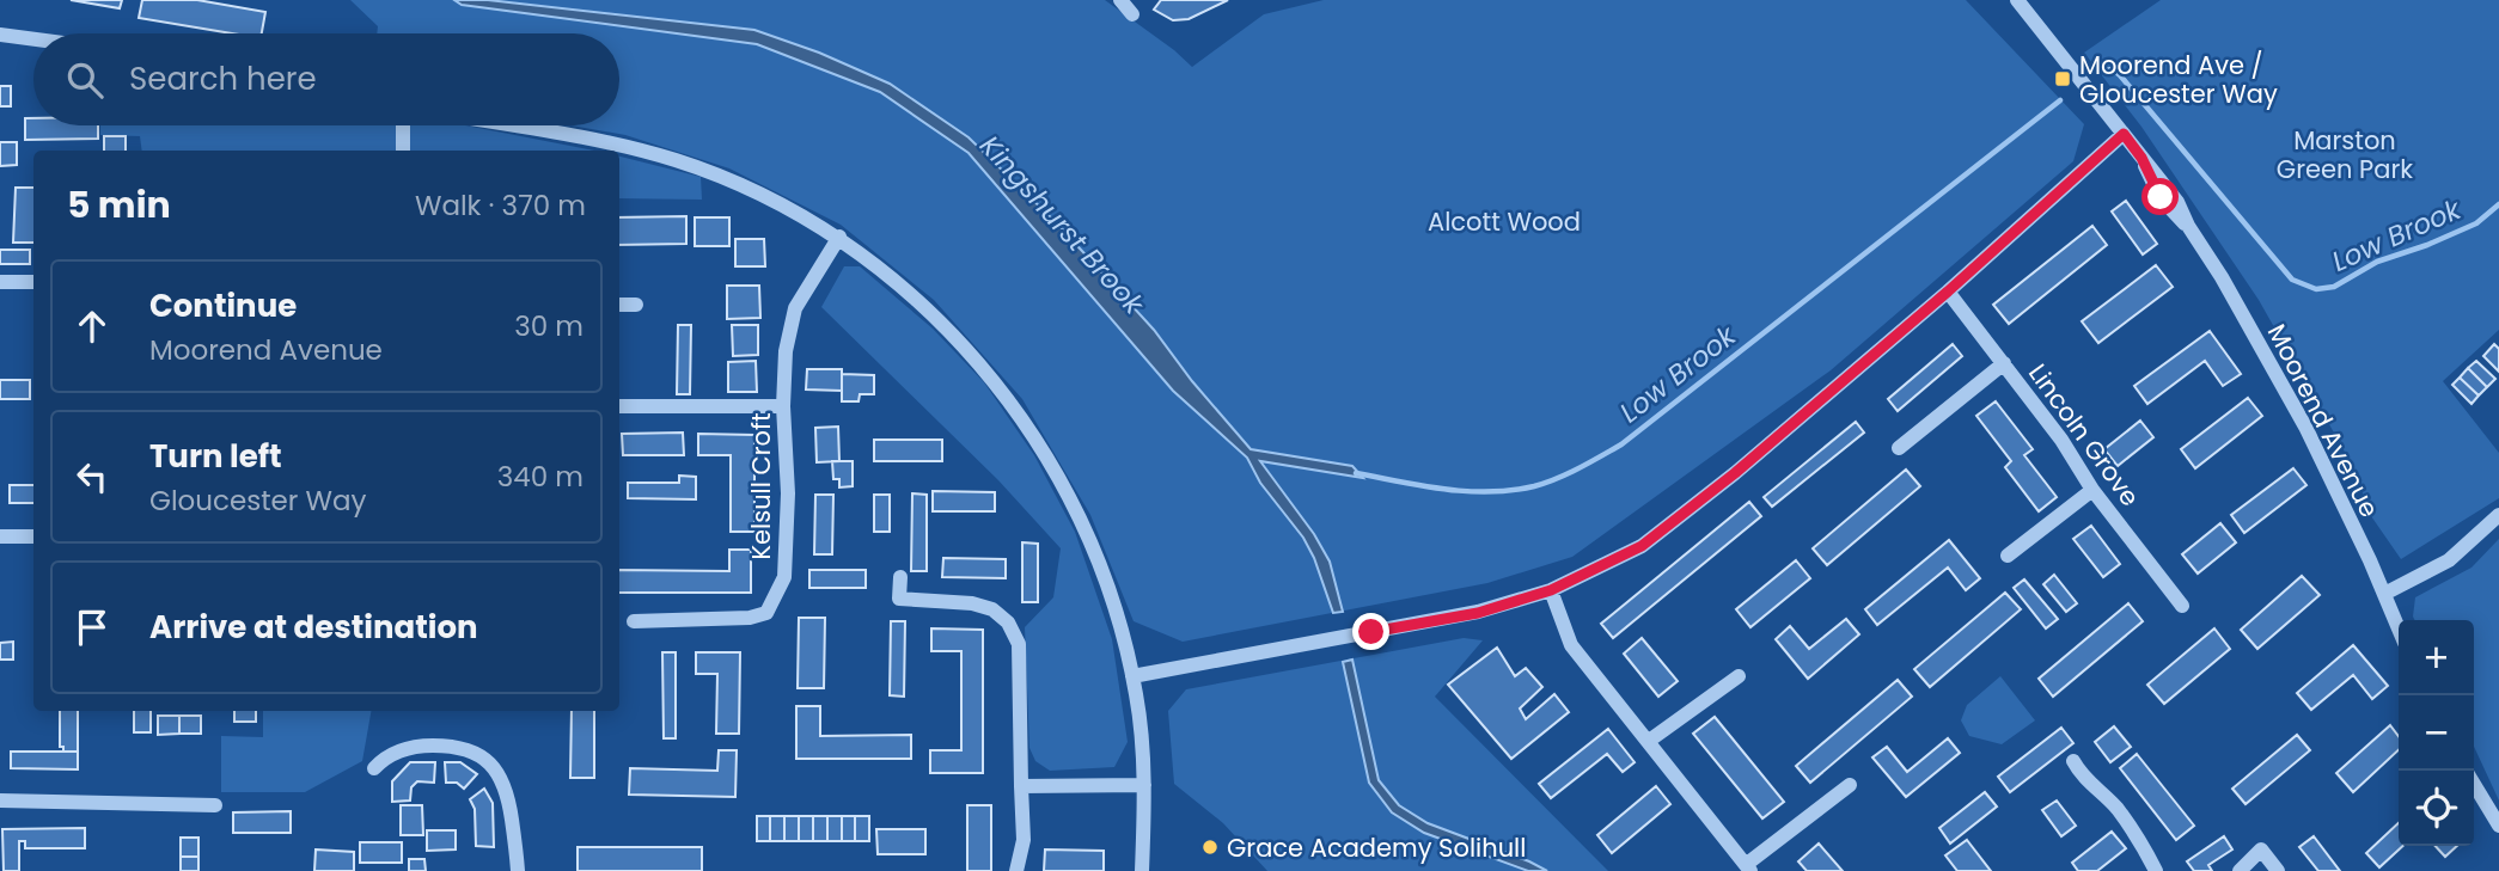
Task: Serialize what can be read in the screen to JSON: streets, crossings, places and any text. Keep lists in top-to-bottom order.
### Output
{
  "streets": {
    "street": ["Moorend Avenue", "Lincoln Grove", "Kelsull Croft"]
  },
  "water": ["Kingshurst Brook", "Low Brook"],
  "parks": ["Marston Green Park", "Alcott Wood"],
  "places": {
    "transit": ["Moorend Ave / Gloucester Way"],
    "other": ["Grace Academy Solihull"]
  },
  "page": {
    "search": "Search here",
    "heading": ["5 min", "Walk · 370 m"],
    "list": [
      ["Continue", "Moorend Avenue", "30 m"],
      ["Turn left", "Gloucester Way", "340 m"],
      "Arrive at destination"
    ],
    "map_buttons": ["+", "−"]
  }
}
